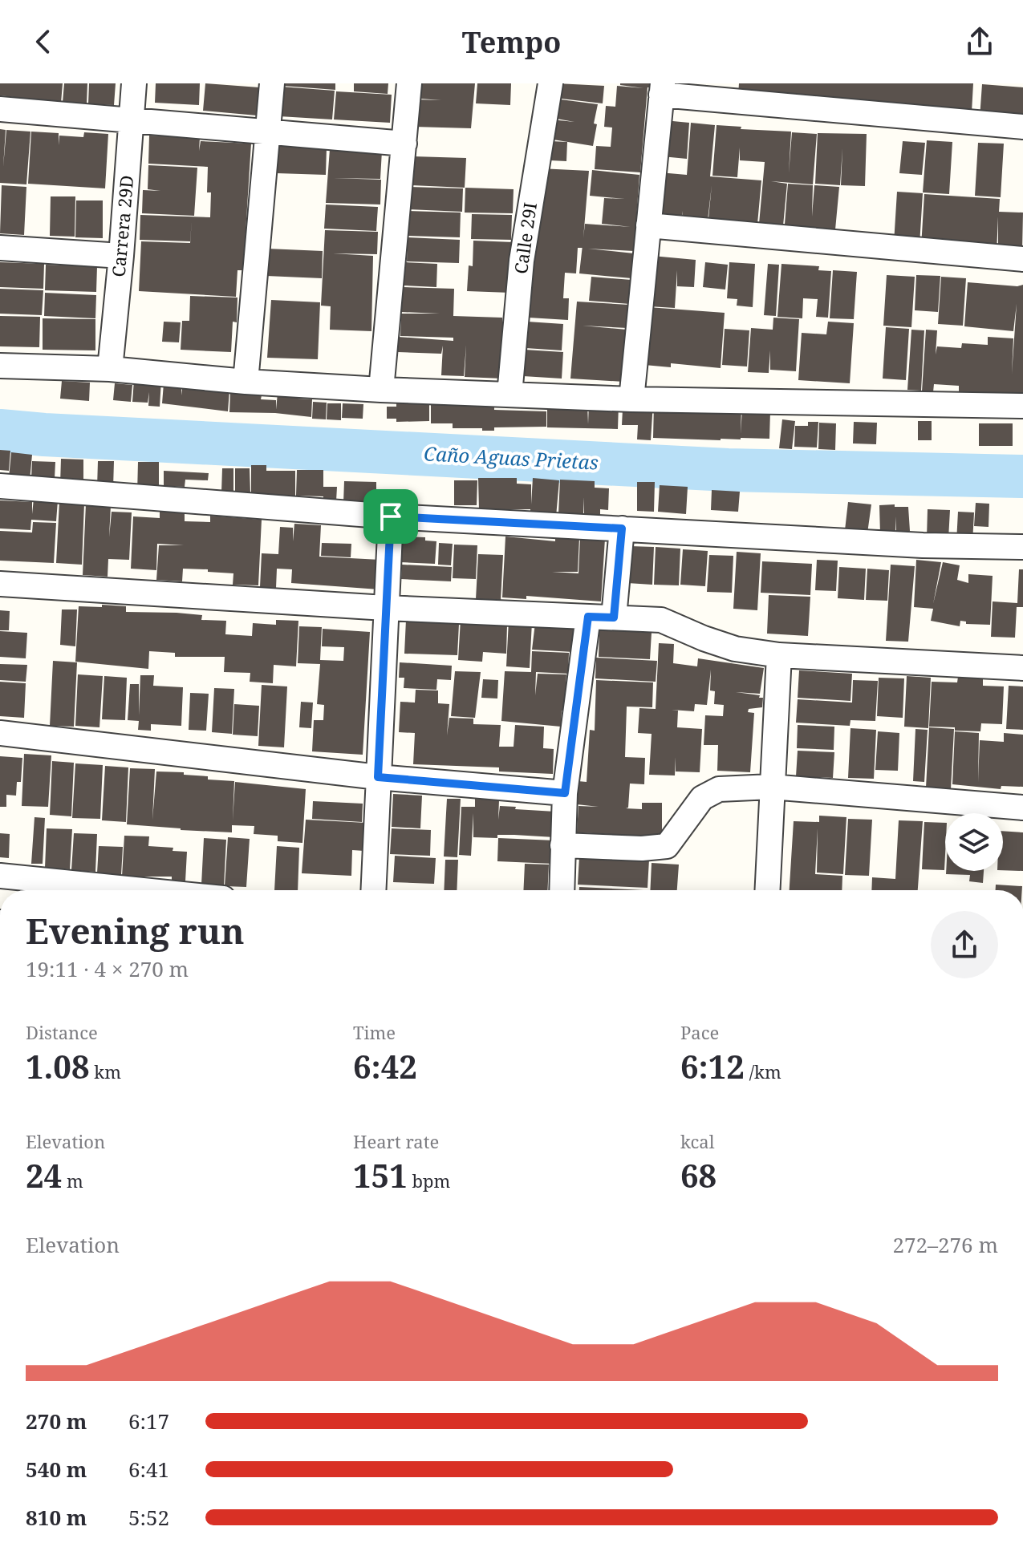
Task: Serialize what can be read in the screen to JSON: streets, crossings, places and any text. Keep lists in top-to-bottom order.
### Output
{
  "streets": {
    "street": ["Carrera 29D", "Calle 29I"]
  },
  "water": ["Caño Aguas Prietas"],
  "page": {
    "header": "Tempo",
    "heading": ["Evening run", "19:11 · 4 × 270 m"],
    "stats": [
      ["Distance", "1.08 km"],
      ["Time", "6:42"],
      ["Pace", "6:12 /km"],
      ["Elevation", "24 m"],
      ["Heart rate", "151 bpm"],
      ["kcal", "68"]
    ],
    "chart": ["Elevation", "272–276 m"],
    "list": [
      {
        "name": "270 m",
        "note": "6:17"
      },
      {
        "name": "540 m",
        "note": "6:41"
      },
      {
        "name": "810 m",
        "note": "5:52"
      }
    ]
  }
}
